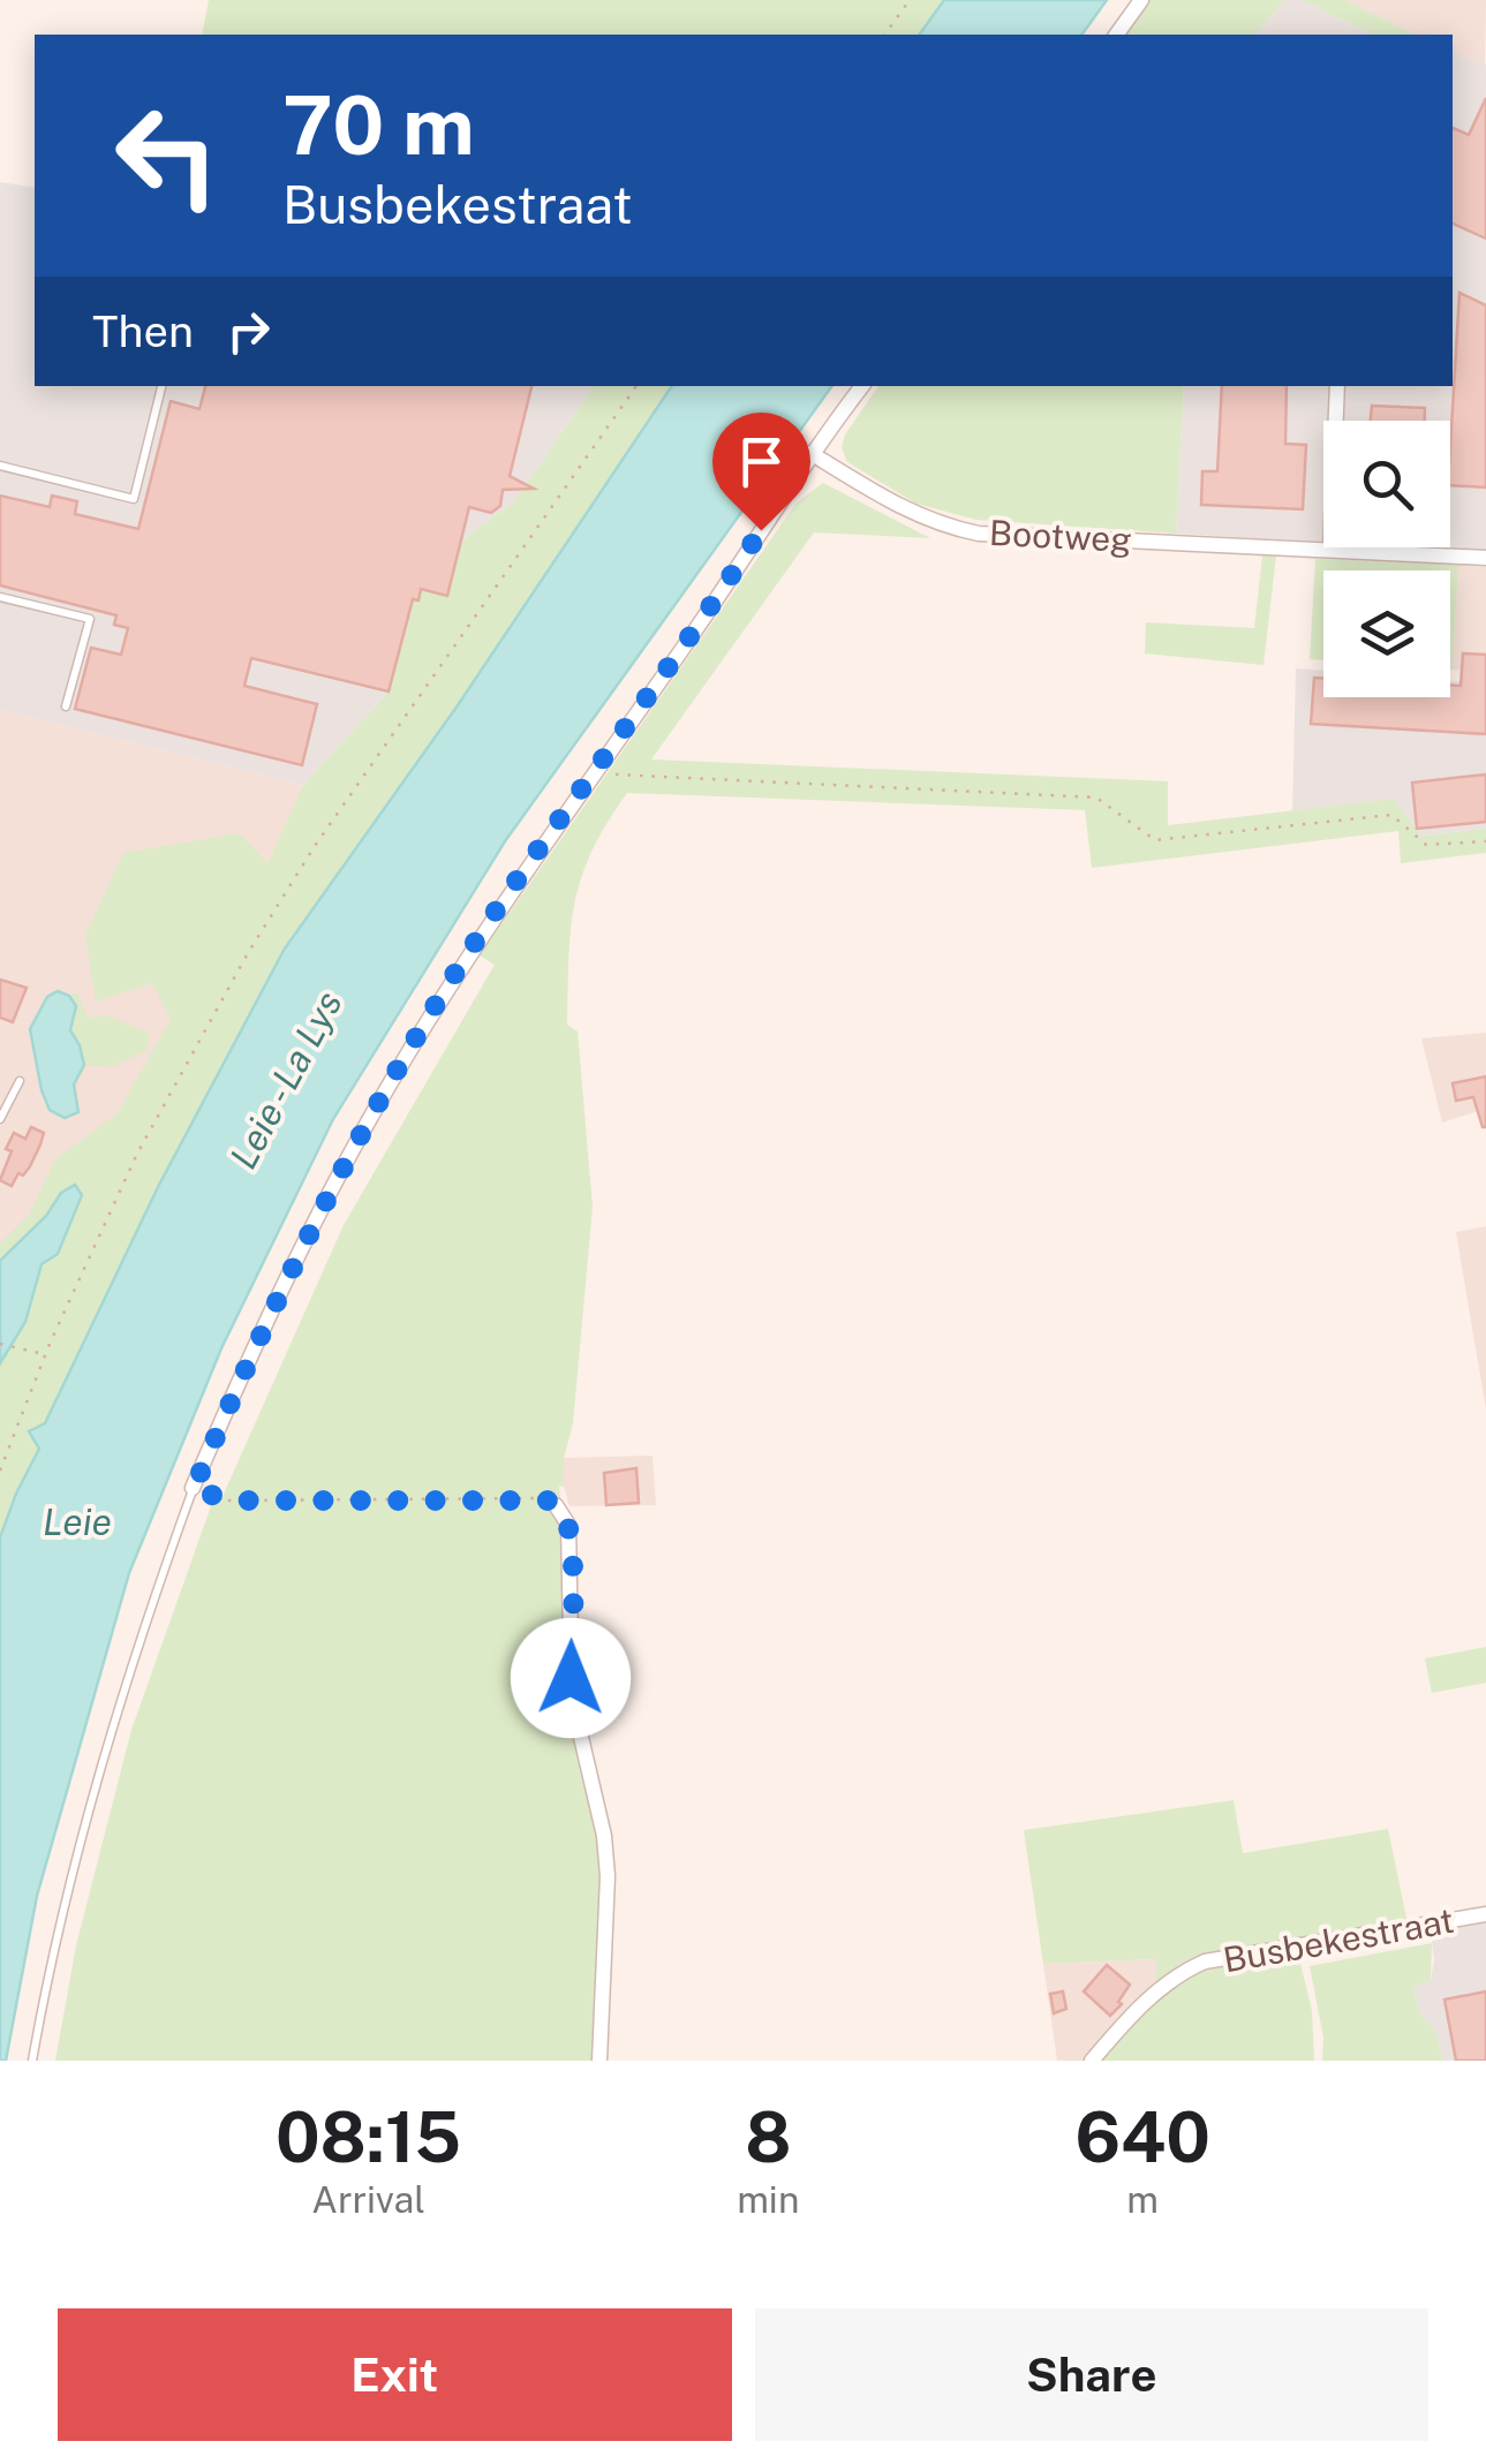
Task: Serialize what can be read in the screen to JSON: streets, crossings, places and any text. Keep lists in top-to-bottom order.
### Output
{
  "streets": {
    "street": ["Bootweg", "Busbekestraat"]
  },
  "water": ["Leie - La Lys", "Leie"],
  "page": {
    "turn": ["70 m", "Busbekestraat"],
    "then": "Then",
    "eta": [
      "08:15",
      "Arrival",
      "8",
      "min",
      "640",
      "m"
    ],
    "buttons": ["Exit", "Share"]
  }
}
